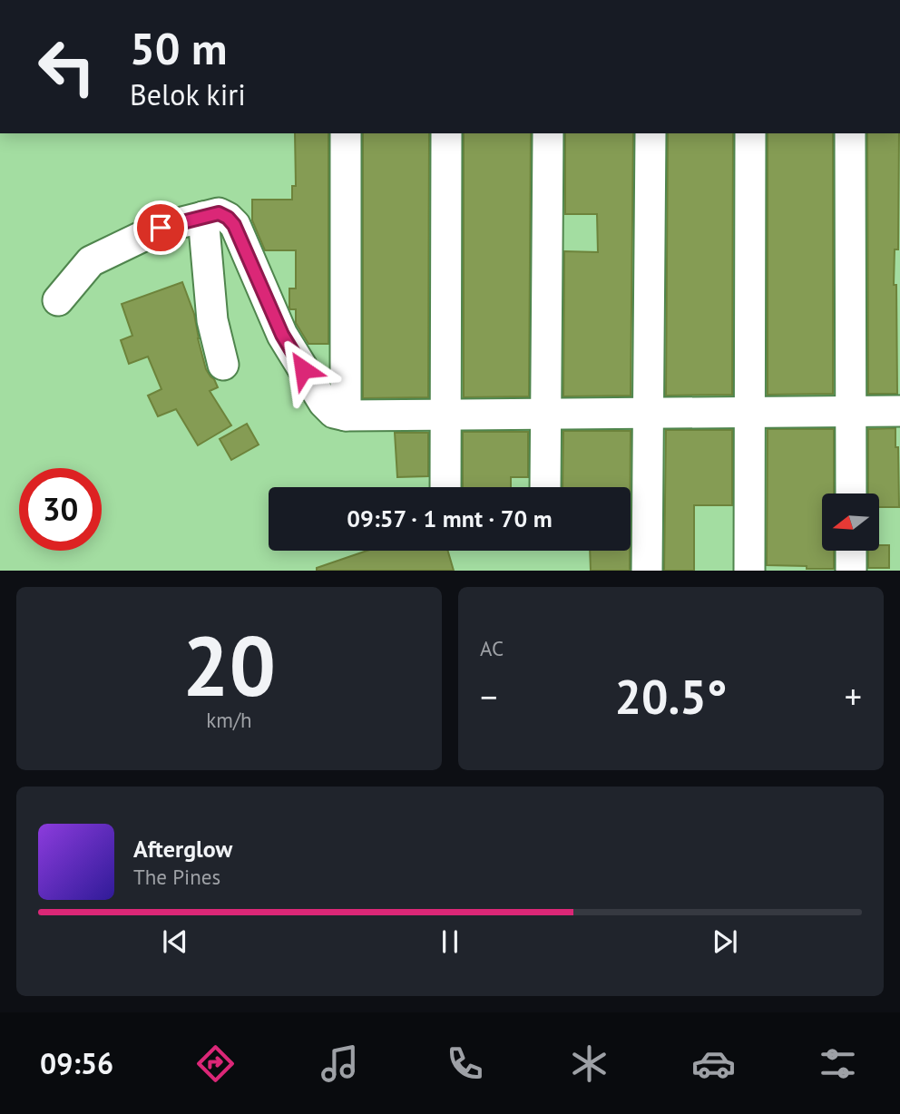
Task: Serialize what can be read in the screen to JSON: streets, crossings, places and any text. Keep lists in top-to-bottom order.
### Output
{
  "north": "left",
  "page": {
    "turn": ["50 m", "Belok kiri"],
    "limit": "30",
    "trip": "09:57 · 1 mnt · 70 m",
    "tile": [
      ["20", "km/h"],
      "AC"
    ],
    "heat": ["−", "20.5°", "+"],
    "song": ["Afterglow", "The Pines"],
    "tabs": "09:56"
  }
}
